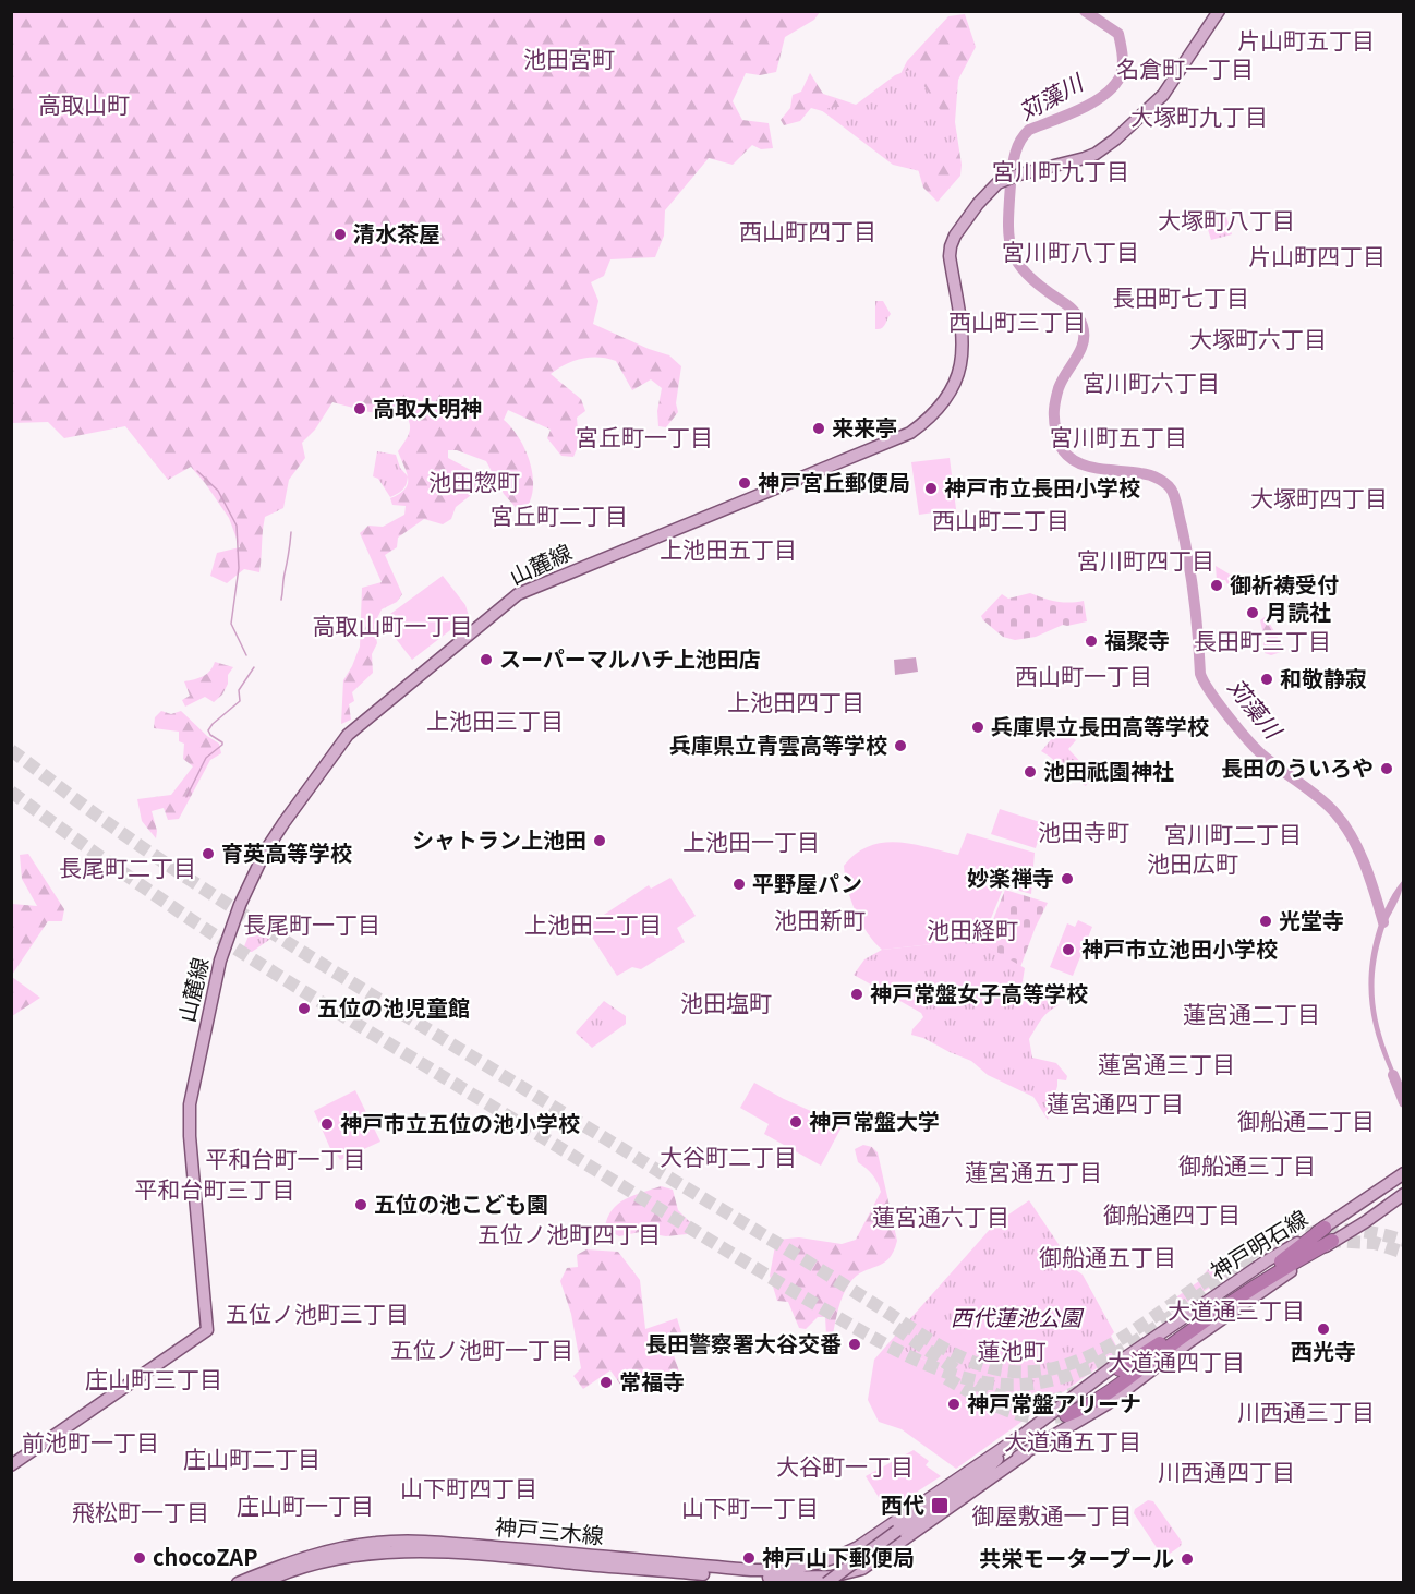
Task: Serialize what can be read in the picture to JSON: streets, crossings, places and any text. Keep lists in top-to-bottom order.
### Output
{
  "streets": {
    "main road": ["山麓線", "神戸明石線", "神戸三木線"]
  },
  "crossings": [
    ["神戸明石線", "神戸三木線"]
  ],
  "districts": [
    "片山町五丁目",
    "池田宮町",
    "名倉町一丁目",
    "高取山町",
    "大塚町九丁目",
    "宮川町九丁目",
    "大塚町八丁目",
    "西山町四丁目",
    "宮川町八丁目",
    "片山町四丁目",
    "長田町七丁目",
    "西山町三丁目",
    "大塚町六丁目",
    "宮川町六丁目",
    "宮丘町一丁目",
    "宮川町五丁目",
    "池田惣町",
    "大塚町四丁目",
    "宮丘町二丁目",
    "西山町二丁目",
    "上池田五丁目",
    "宮川町四丁目",
    "高取山町一丁目",
    "長田町三丁目",
    "西山町一丁目",
    "上池田四丁目",
    "上池田三丁目",
    "池田寺町",
    "宮川町二丁目",
    "上池田一丁目",
    "池田広町",
    "長尾町二丁目",
    "池田新町",
    "長尾町一丁目",
    "上池田二丁目",
    "池田経町",
    "池田塩町",
    "蓮宮通二丁目",
    "蓮宮通三丁目",
    "蓮宮通四丁目",
    "御船通二丁目",
    "大谷町二丁目",
    "平和台町一丁目",
    "御船通三丁目",
    "蓮宮通五丁目",
    "平和台町三丁目",
    "御船通四丁目",
    "蓮宮通六丁目",
    "五位ノ池町四丁目",
    "御船通五丁目",
    "大道通三丁目",
    "五位ノ池町三丁目",
    "五位ノ池町一丁目",
    "蓮池町",
    "大道通四丁目",
    "庄山町三丁目",
    "川西通三丁目",
    "大道通五丁目",
    "前池町一丁目",
    "庄山町二丁目",
    "大谷町一丁目",
    "川西通四丁目",
    "山下町四丁目",
    "庄山町一丁目",
    "山下町一丁目",
    "飛松町一丁目",
    "御屋敷通一丁目"
  ],
  "water": ["苅藻川"],
  "parks": ["西代蓮池公園"],
  "places": {
    "other": [
      "清水茶屋",
      "高取大明神",
      "来来亭",
      "神戸宮丘郵便局",
      "神戸市立長田小学校",
      "御祈祷受付",
      "月読社",
      "福聚寺",
      "スーパーマルハチ上池田店",
      "和敬静寂",
      "兵庫県立長田高等学校",
      "兵庫県立青雲高等学校",
      "長田のういろや",
      "池田祇園神社",
      "シャトラン上池田",
      "育英高等学校",
      "妙楽禅寺",
      "平野屋パン",
      "光堂寺",
      "神戸市立池田小学校",
      "神戸常盤女子高等学校",
      "五位の池児童館",
      "神戸常盤大学",
      "神戸市立五位の池小学校",
      "五位の池こども園",
      "西光寺",
      "長田警察署大谷交番",
      "常福寺",
      "神戸常盤アリーナ",
      "chocoZAP",
      "神戸山下郵便局",
      "共栄モータープール"
    ],
    "transit": ["西代"]
  }
}
